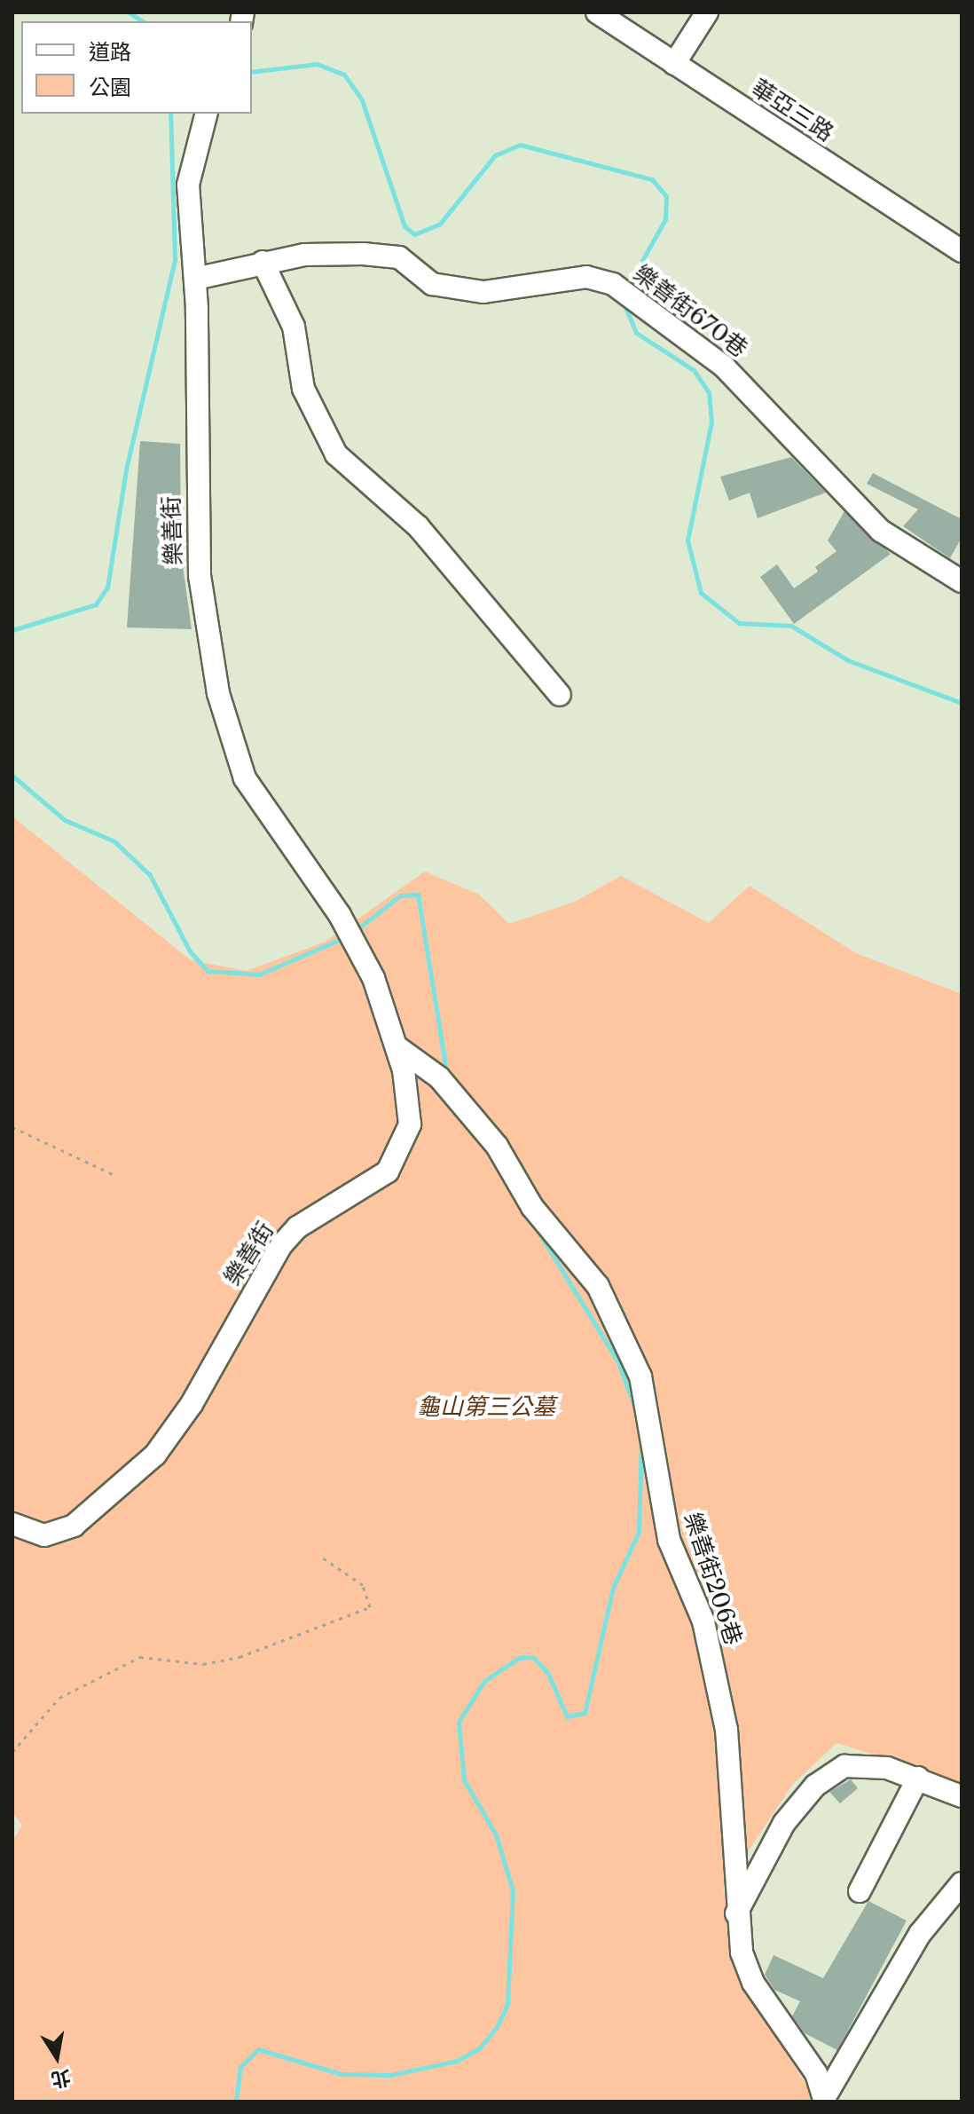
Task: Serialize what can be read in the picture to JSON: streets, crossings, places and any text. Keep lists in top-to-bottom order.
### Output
{
  "streets": {
    "street": [
      "華亞三路",
      "樂善街670巷",
      "樂善街",
      "樂善街206巷"
    ]
  },
  "crossings": [
    ["樂善街670巷", "樂善街"],
    ["樂善街", "樂善街206巷"]
  ],
  "parks": ["龜山第三公墓"],
  "legend": ["道路", "公園"],
  "north": "bottom"
}
